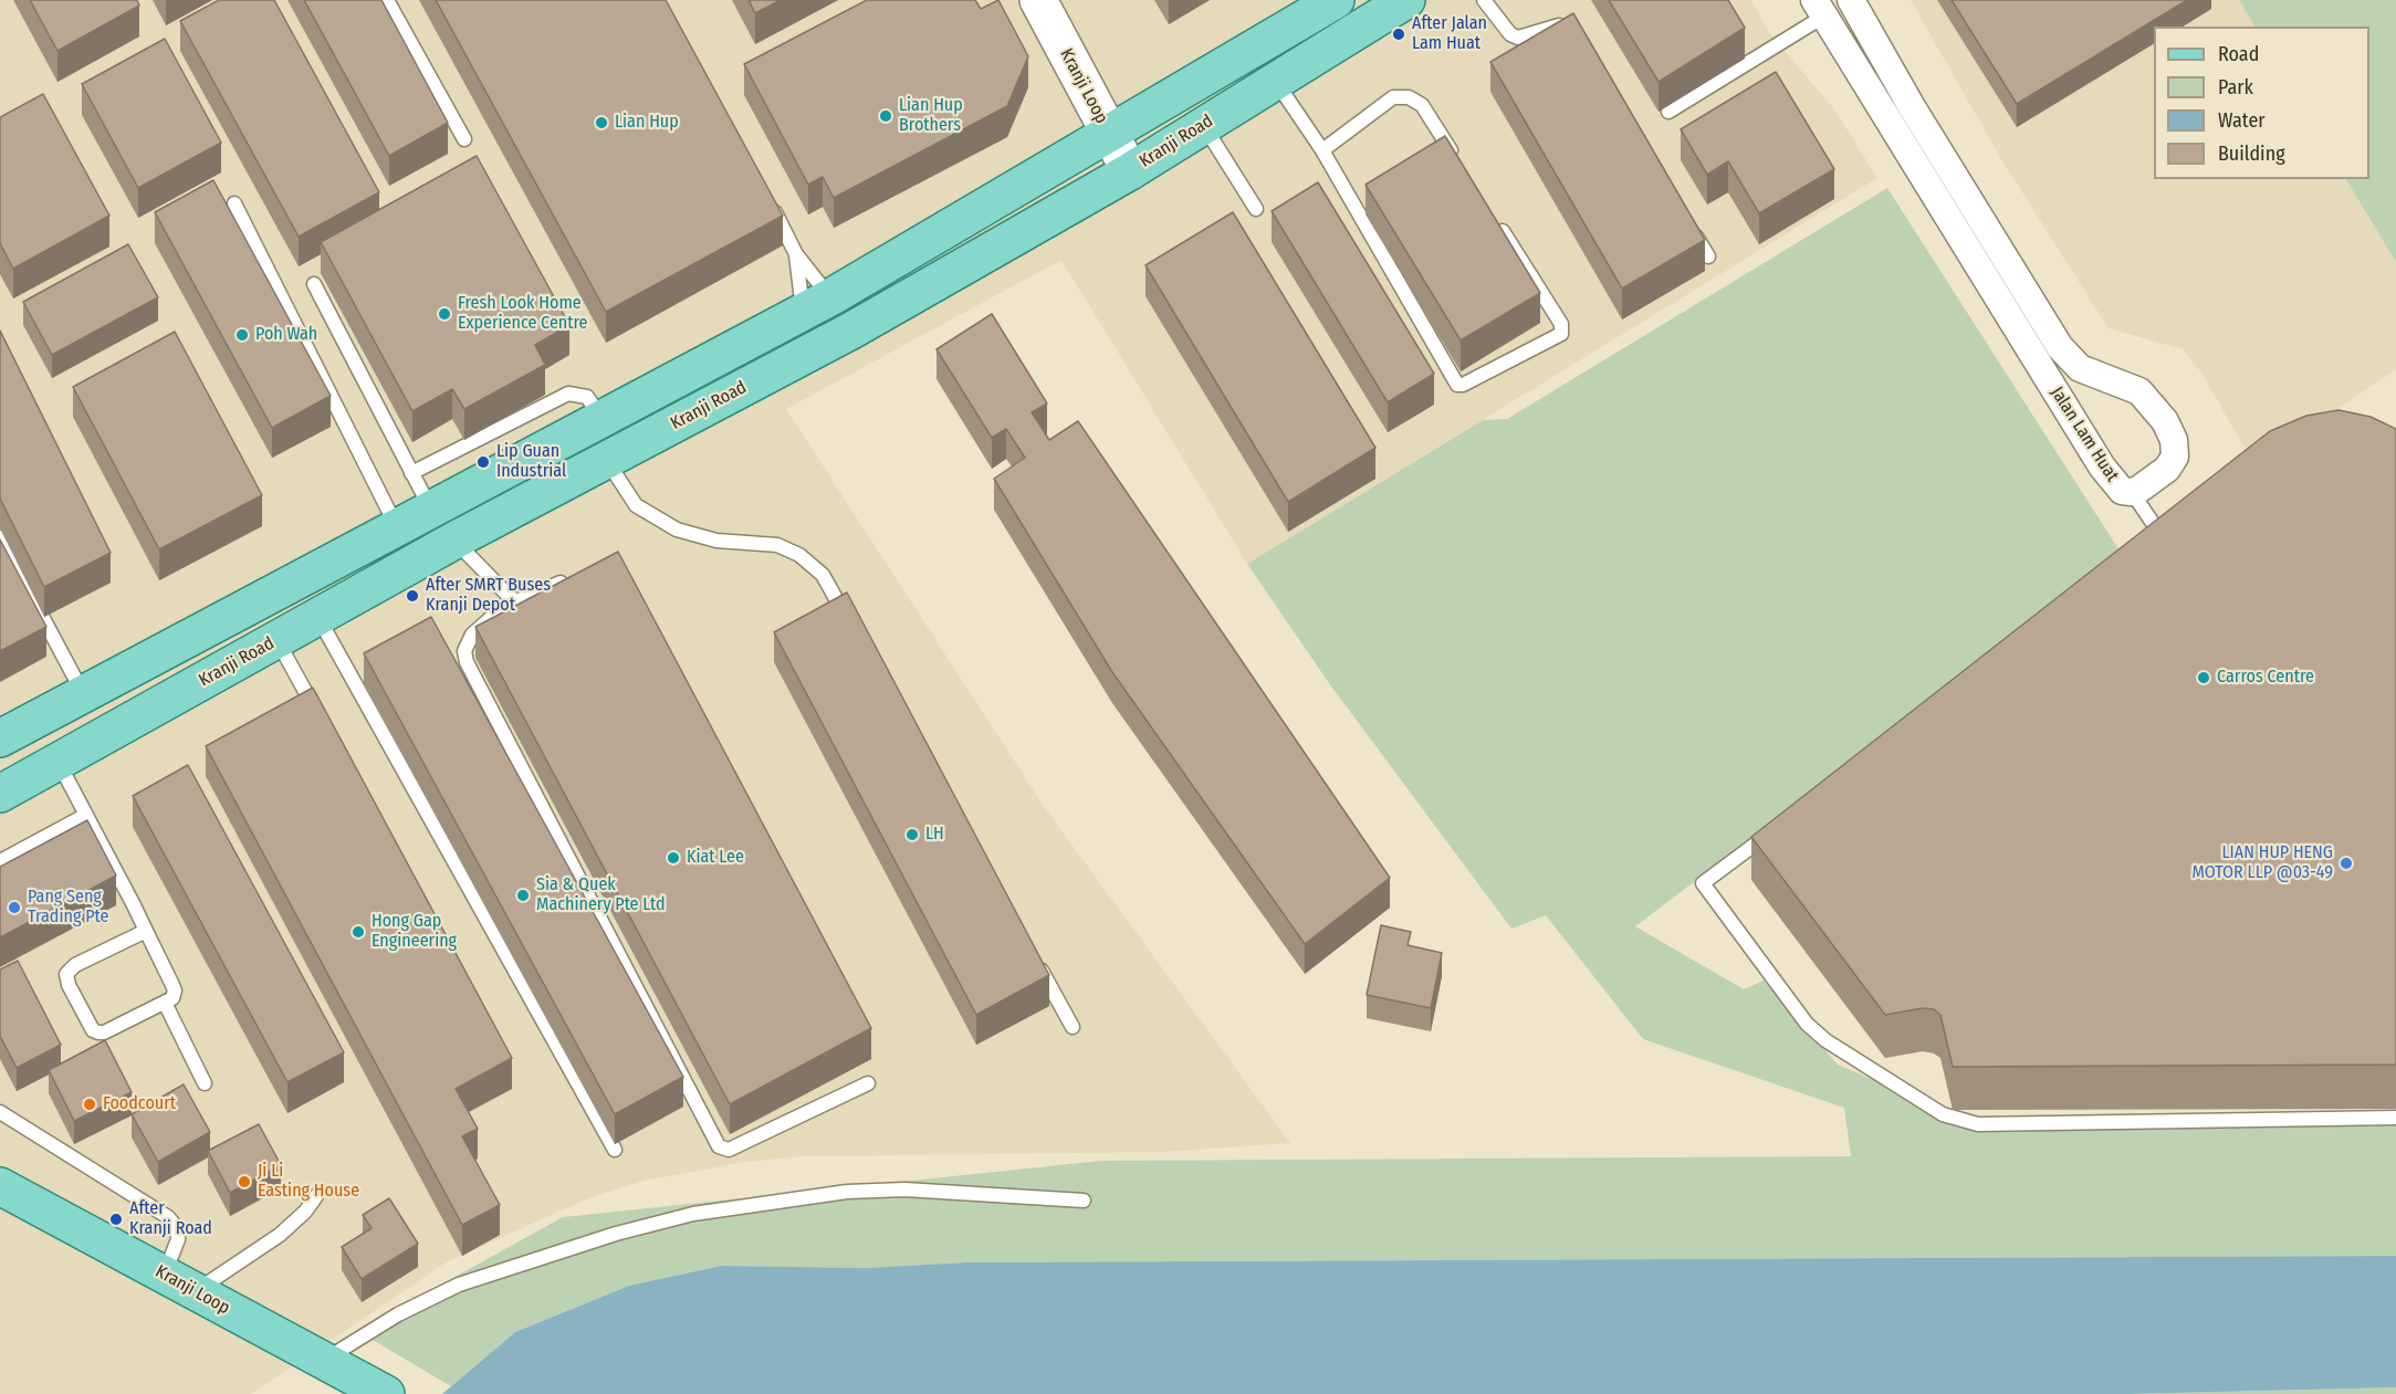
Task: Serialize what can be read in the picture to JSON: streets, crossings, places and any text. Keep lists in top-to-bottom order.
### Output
{
  "streets": {
    "main road": ["Kranji Loop", "Kranji Road"],
    "street": ["Jalan Lam Huat"]
  },
  "crossings": [
    ["Kranji Loop", "Kranji Road"]
  ],
  "places": [
    "After Jalan Lam Huat",
    "Lian Hup Brothers",
    "Lian Hup",
    "Fresh Look Home Experience Centre",
    "Poh Wah",
    "Lip Guan Industrial",
    "After SMRT Buses Kranji Depot",
    "Carros Centre",
    "LH",
    "Kiat Lee",
    "LIAN HUP HENG MOTOR LLP @03-49",
    "Sia & Quek Machinery Pte Ltd",
    "Pang Seng Trading Pte",
    "Hong Gap Engineering",
    "Foodcourt",
    "Ji Li Easting House",
    "After Kranji Road"
  ],
  "legend": [
    "Road",
    "Park",
    "Water",
    "Building"
  ]
}
